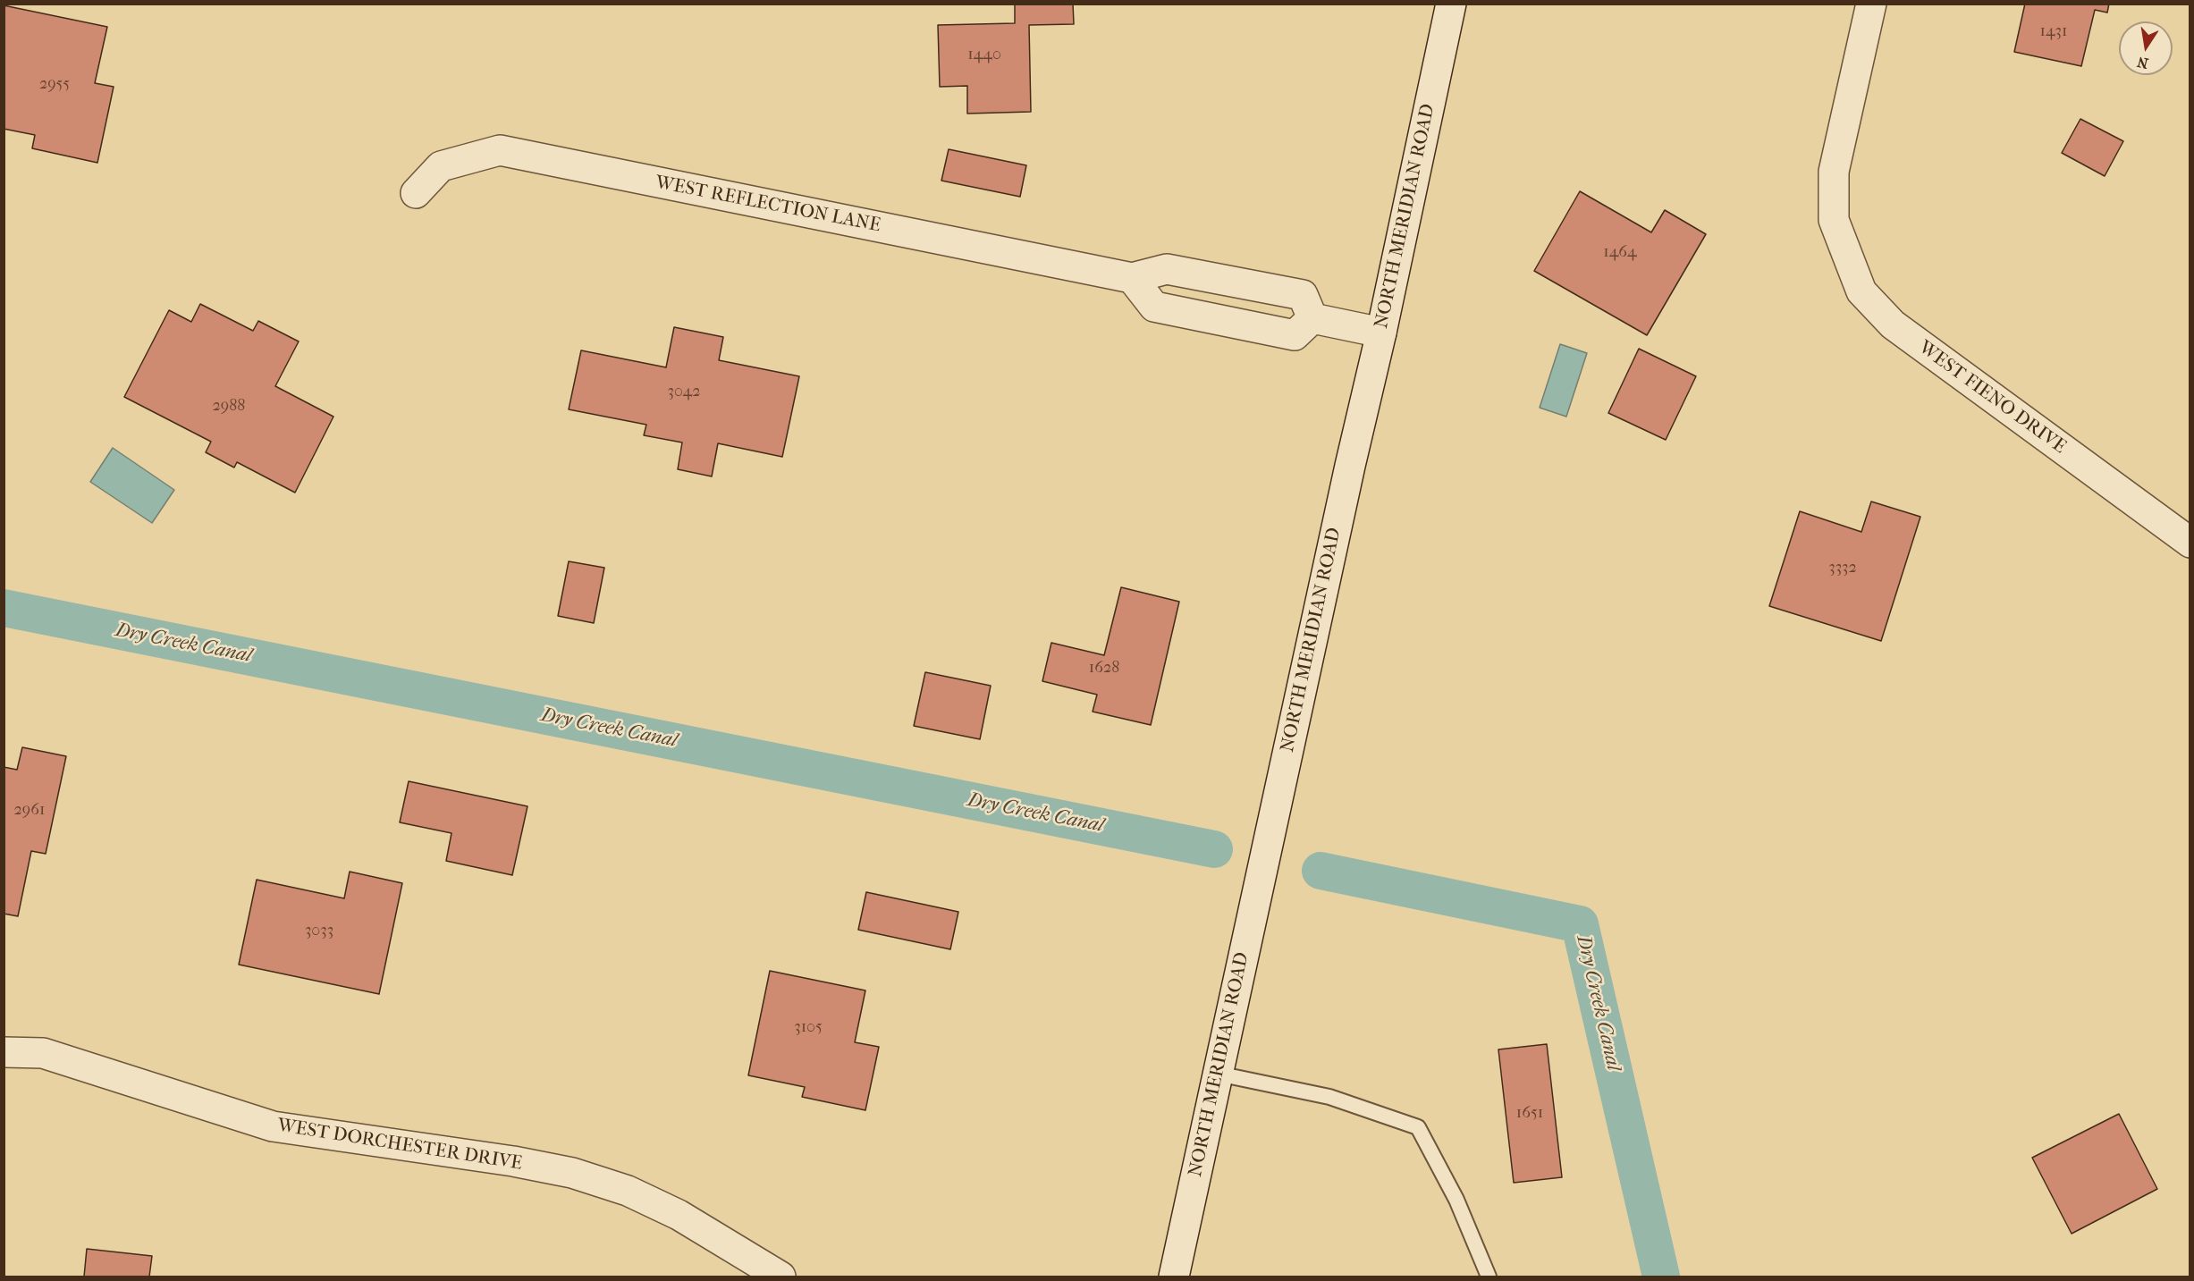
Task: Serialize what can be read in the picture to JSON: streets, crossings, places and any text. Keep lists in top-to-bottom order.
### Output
{
  "streets": {
    "street": [
      "WEST REFLECTION LANE",
      "NORTH MERIDIAN ROAD",
      "WEST FIENO DRIVE",
      "WEST DORCHESTER DRIVE"
    ]
  },
  "water": ["Dry Creek Canal"],
  "house_numbers": [
    "1431",
    "1440",
    "2955",
    "1464",
    "3042",
    "2988",
    "3332",
    "1628",
    "2961",
    "3033",
    "3105",
    "1651"
  ],
  "north": "bottom"
}
